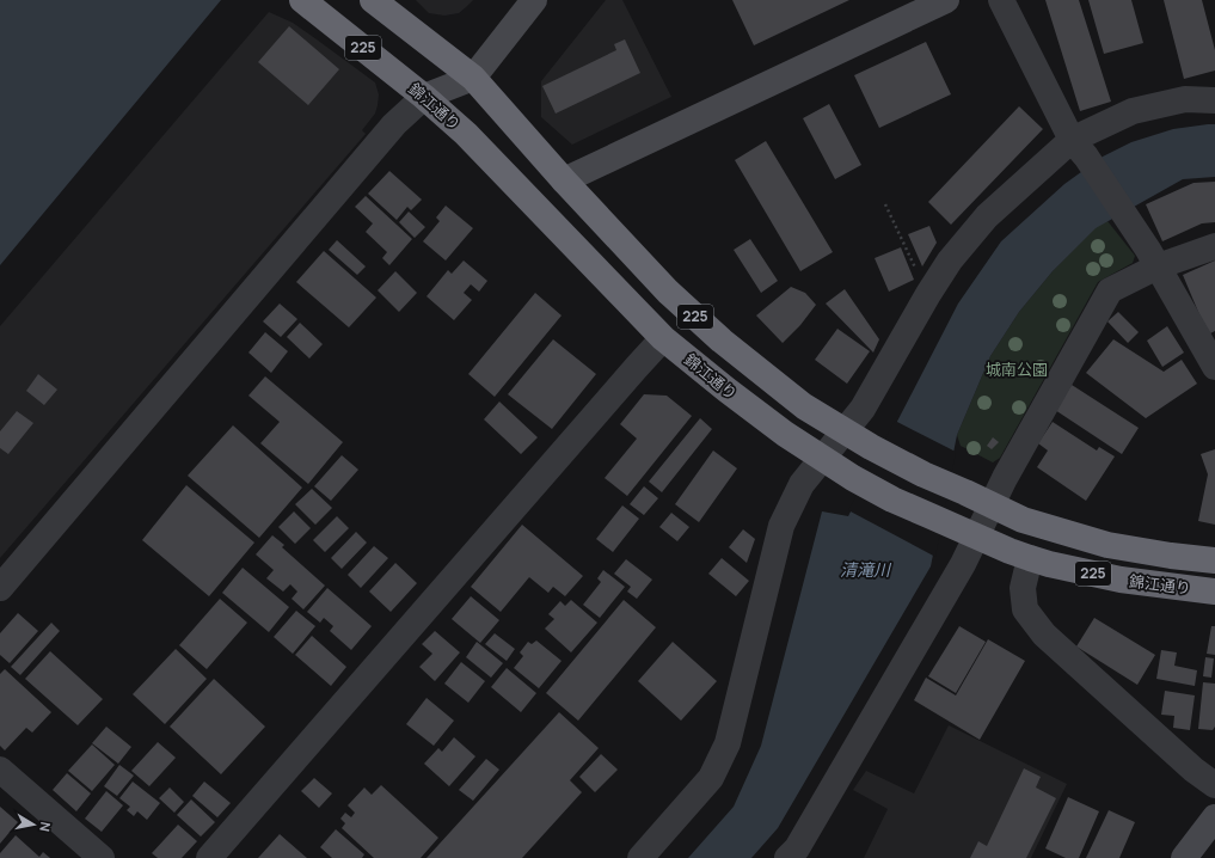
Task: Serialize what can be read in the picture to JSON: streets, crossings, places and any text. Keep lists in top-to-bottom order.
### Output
{
  "streets": {
    "highway": ["225", "錦江通り"]
  },
  "water": ["清滝川"],
  "parks": ["城南公園"],
  "north": "right"
}
